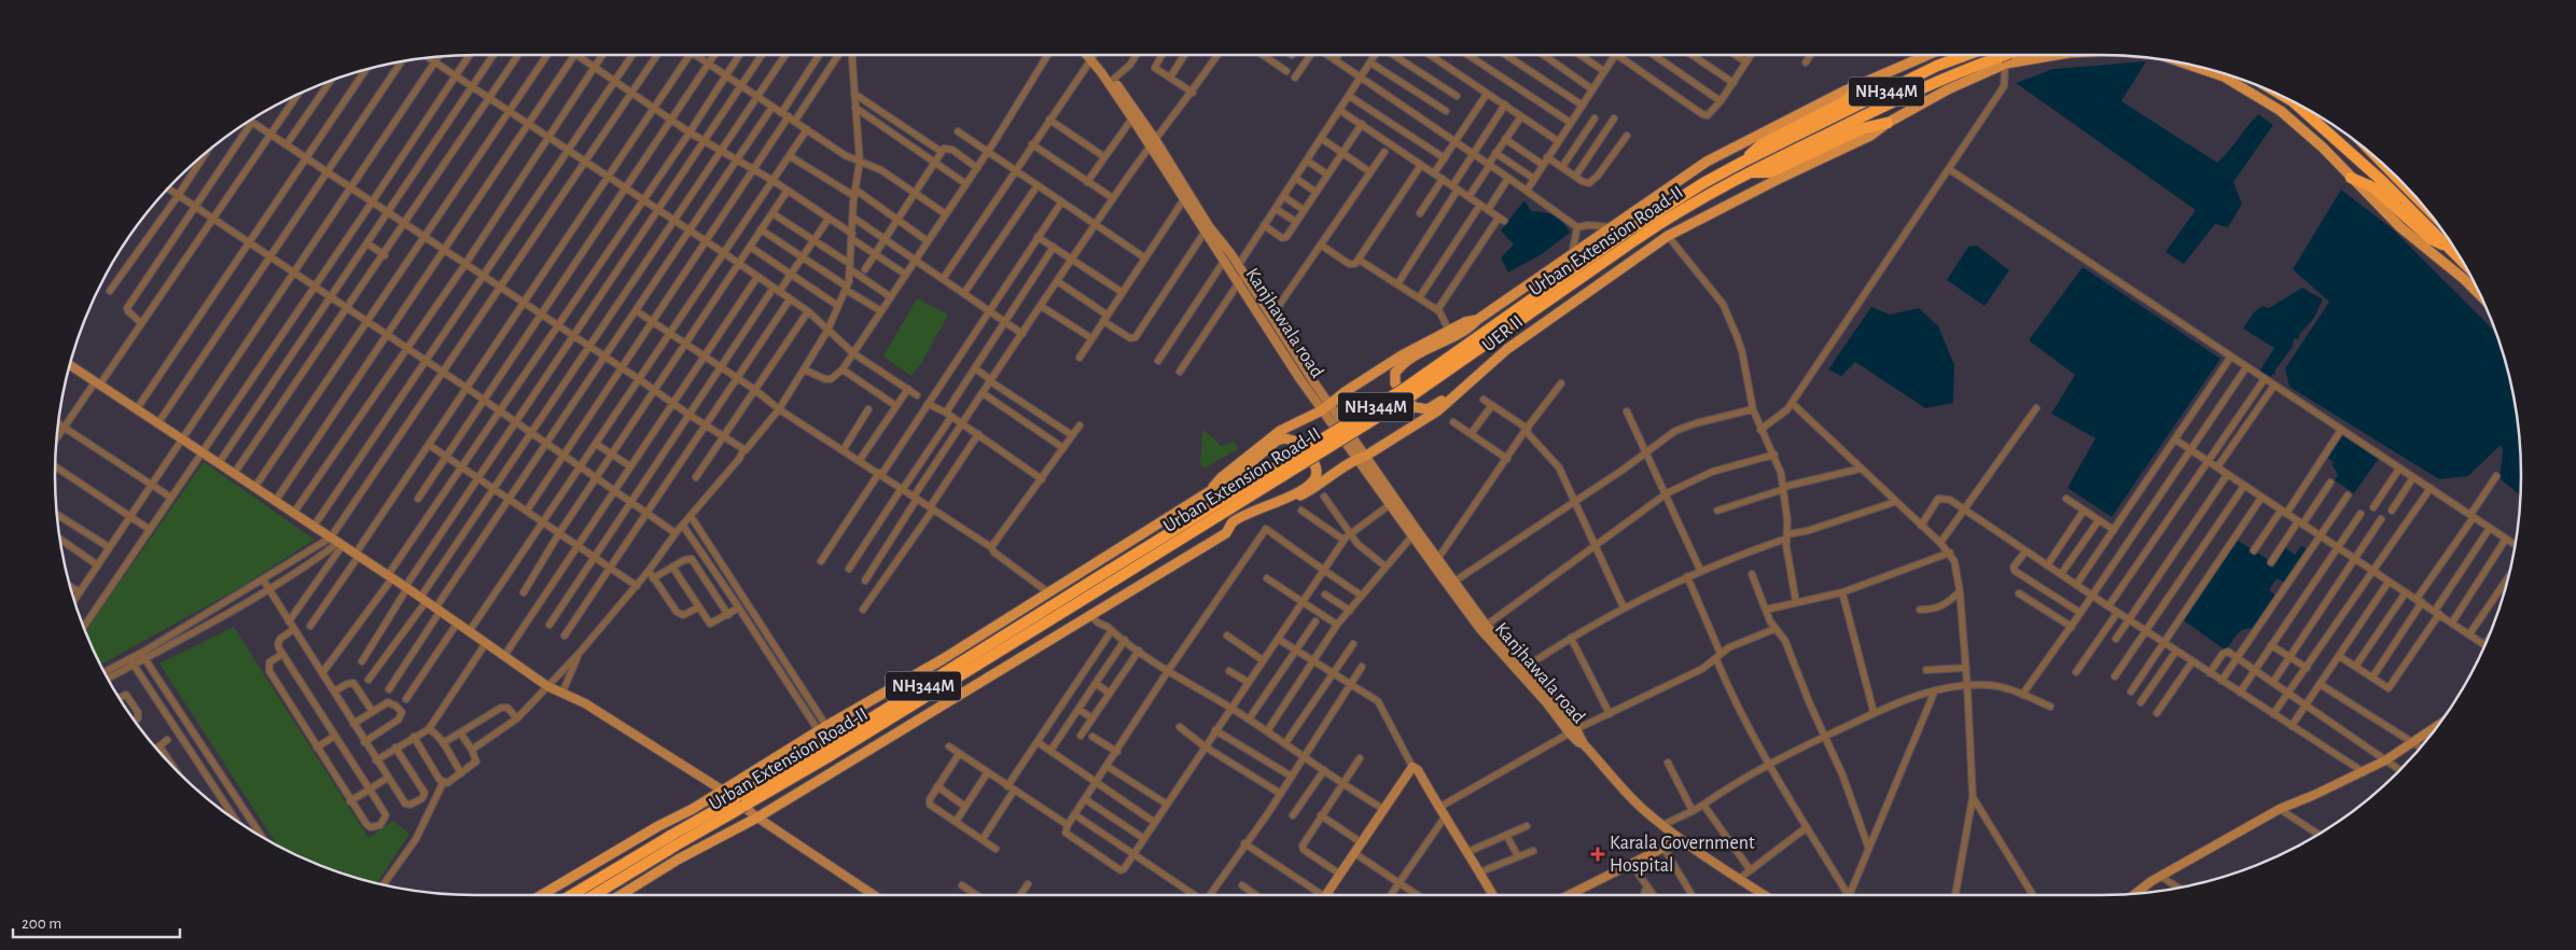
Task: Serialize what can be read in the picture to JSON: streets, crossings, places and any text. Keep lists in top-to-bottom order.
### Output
{
  "streets": {
    "highway": ["NH344M", "Urban Extension Road-II"],
    "main road": ["Kanjhawala road", "UER II"]
  },
  "crossings": [
    ["Urban Extension Road-II", "UER II"],
    ["Kanjhawala road", "UER II"]
  ],
  "places": {
    "health": ["Karala Government Hospital"]
  },
  "scale_bar": "200 m"
}
